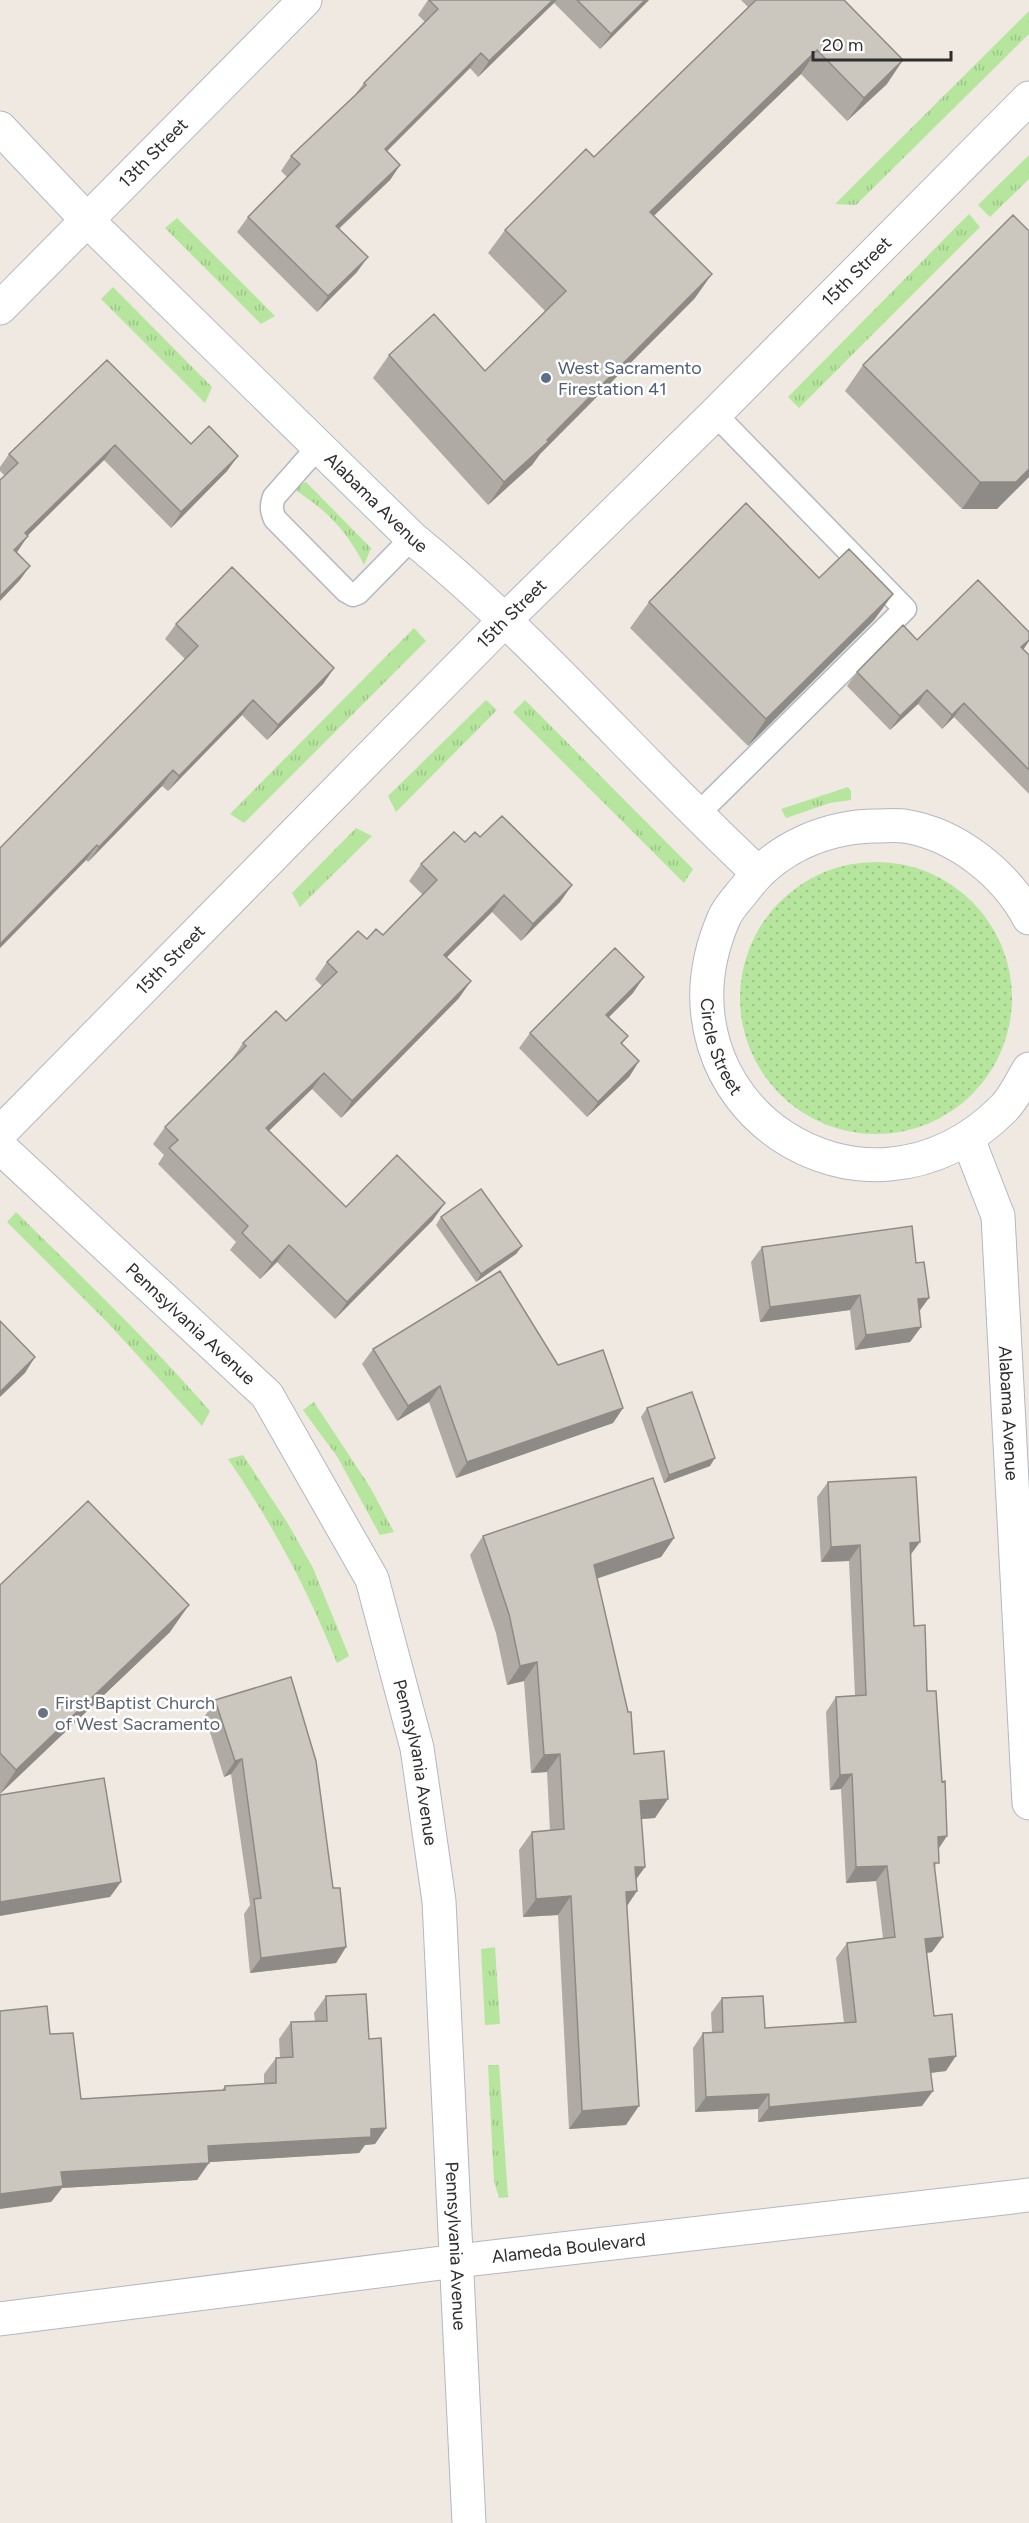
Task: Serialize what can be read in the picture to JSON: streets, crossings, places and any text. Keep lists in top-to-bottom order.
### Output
{
  "streets": {
    "street": [
      "13th Street",
      "15th Street",
      "Alabama Avenue",
      "Circle Street",
      "Pennsylvania Avenue",
      "Alameda Boulevard"
    ]
  },
  "crossings": [
    ["13th Street", "Alabama Avenue"],
    ["15th Street", "Alabama Avenue"],
    ["Alabama Avenue", "Circle Street"],
    ["Pennsylvania Avenue", "Alameda Boulevard"]
  ],
  "places": ["West Sacramento Firestation 41", "First Baptist Church of West Sacramento"],
  "scale_bar": "20 m"
}
